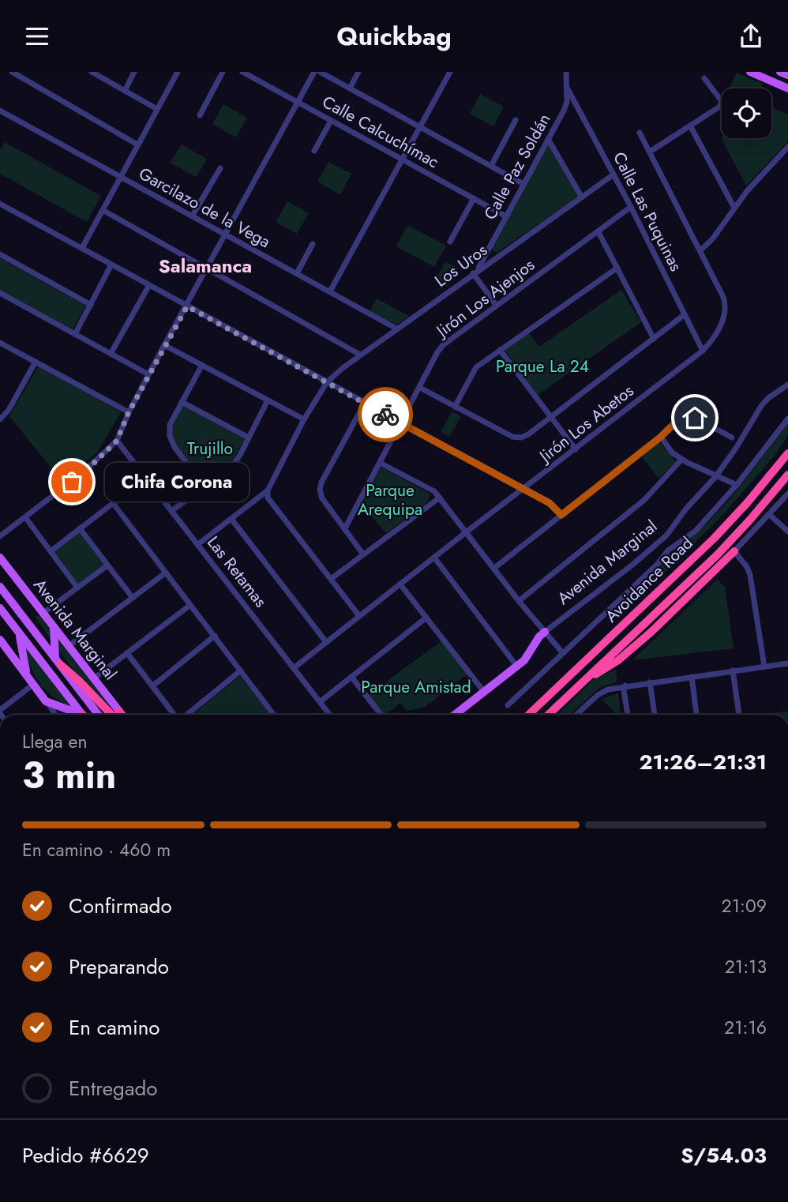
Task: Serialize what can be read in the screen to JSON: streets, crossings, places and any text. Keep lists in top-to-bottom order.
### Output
{
  "streets": {
    "highway": ["Avoidance Road"],
    "main road": ["Avenida Marginal"],
    "street": [
      "Calle Calcuchímac",
      "Calle Paz Soldán",
      "Garcilazo de la Vega",
      "Calle Las Puquinas",
      "Los Uros",
      "Jirón Los Ajenjos",
      "Jirón Los Abetos",
      "Las Retamas"
    ]
  },
  "crossings": [
    ["Calle Calcuchímac", "Calle Paz Soldán"],
    ["Calle Paz Soldán", "Calle Las Puquinas"],
    ["Calle Paz Soldán", "Los Uros"],
    ["Garcilazo de la Vega", "Los Uros"],
    ["Calle Las Puquinas", "Los Uros"],
    ["Calle Las Puquinas", "Jirón Los Ajenjos"],
    ["Calle Las Puquinas", "Jirón Los Abetos"],
    ["Jirón Los Abetos", "Las Retamas"]
  ],
  "districts": ["Salamanca"],
  "parks": [
    "Parque La 24",
    "Trujillo",
    "Parque Arequipa",
    "Parque Amistad"
  ],
  "places": ["Chifa Corona"],
  "page": {
    "header": "Quickbag",
    "bubble": "Chifa Corona",
    "heading": ["3 min", "Llega en", "21:26–21:31"],
    "panel": ["Pedido #6629", "S/54.03"],
    "bar": "En camino · 460 m",
    "list": [
      ["Confirmado", "21:09"],
      ["Preparando", "21:13"],
      ["En camino", "21:16"],
      "Entregado"
    ]
  }
}
